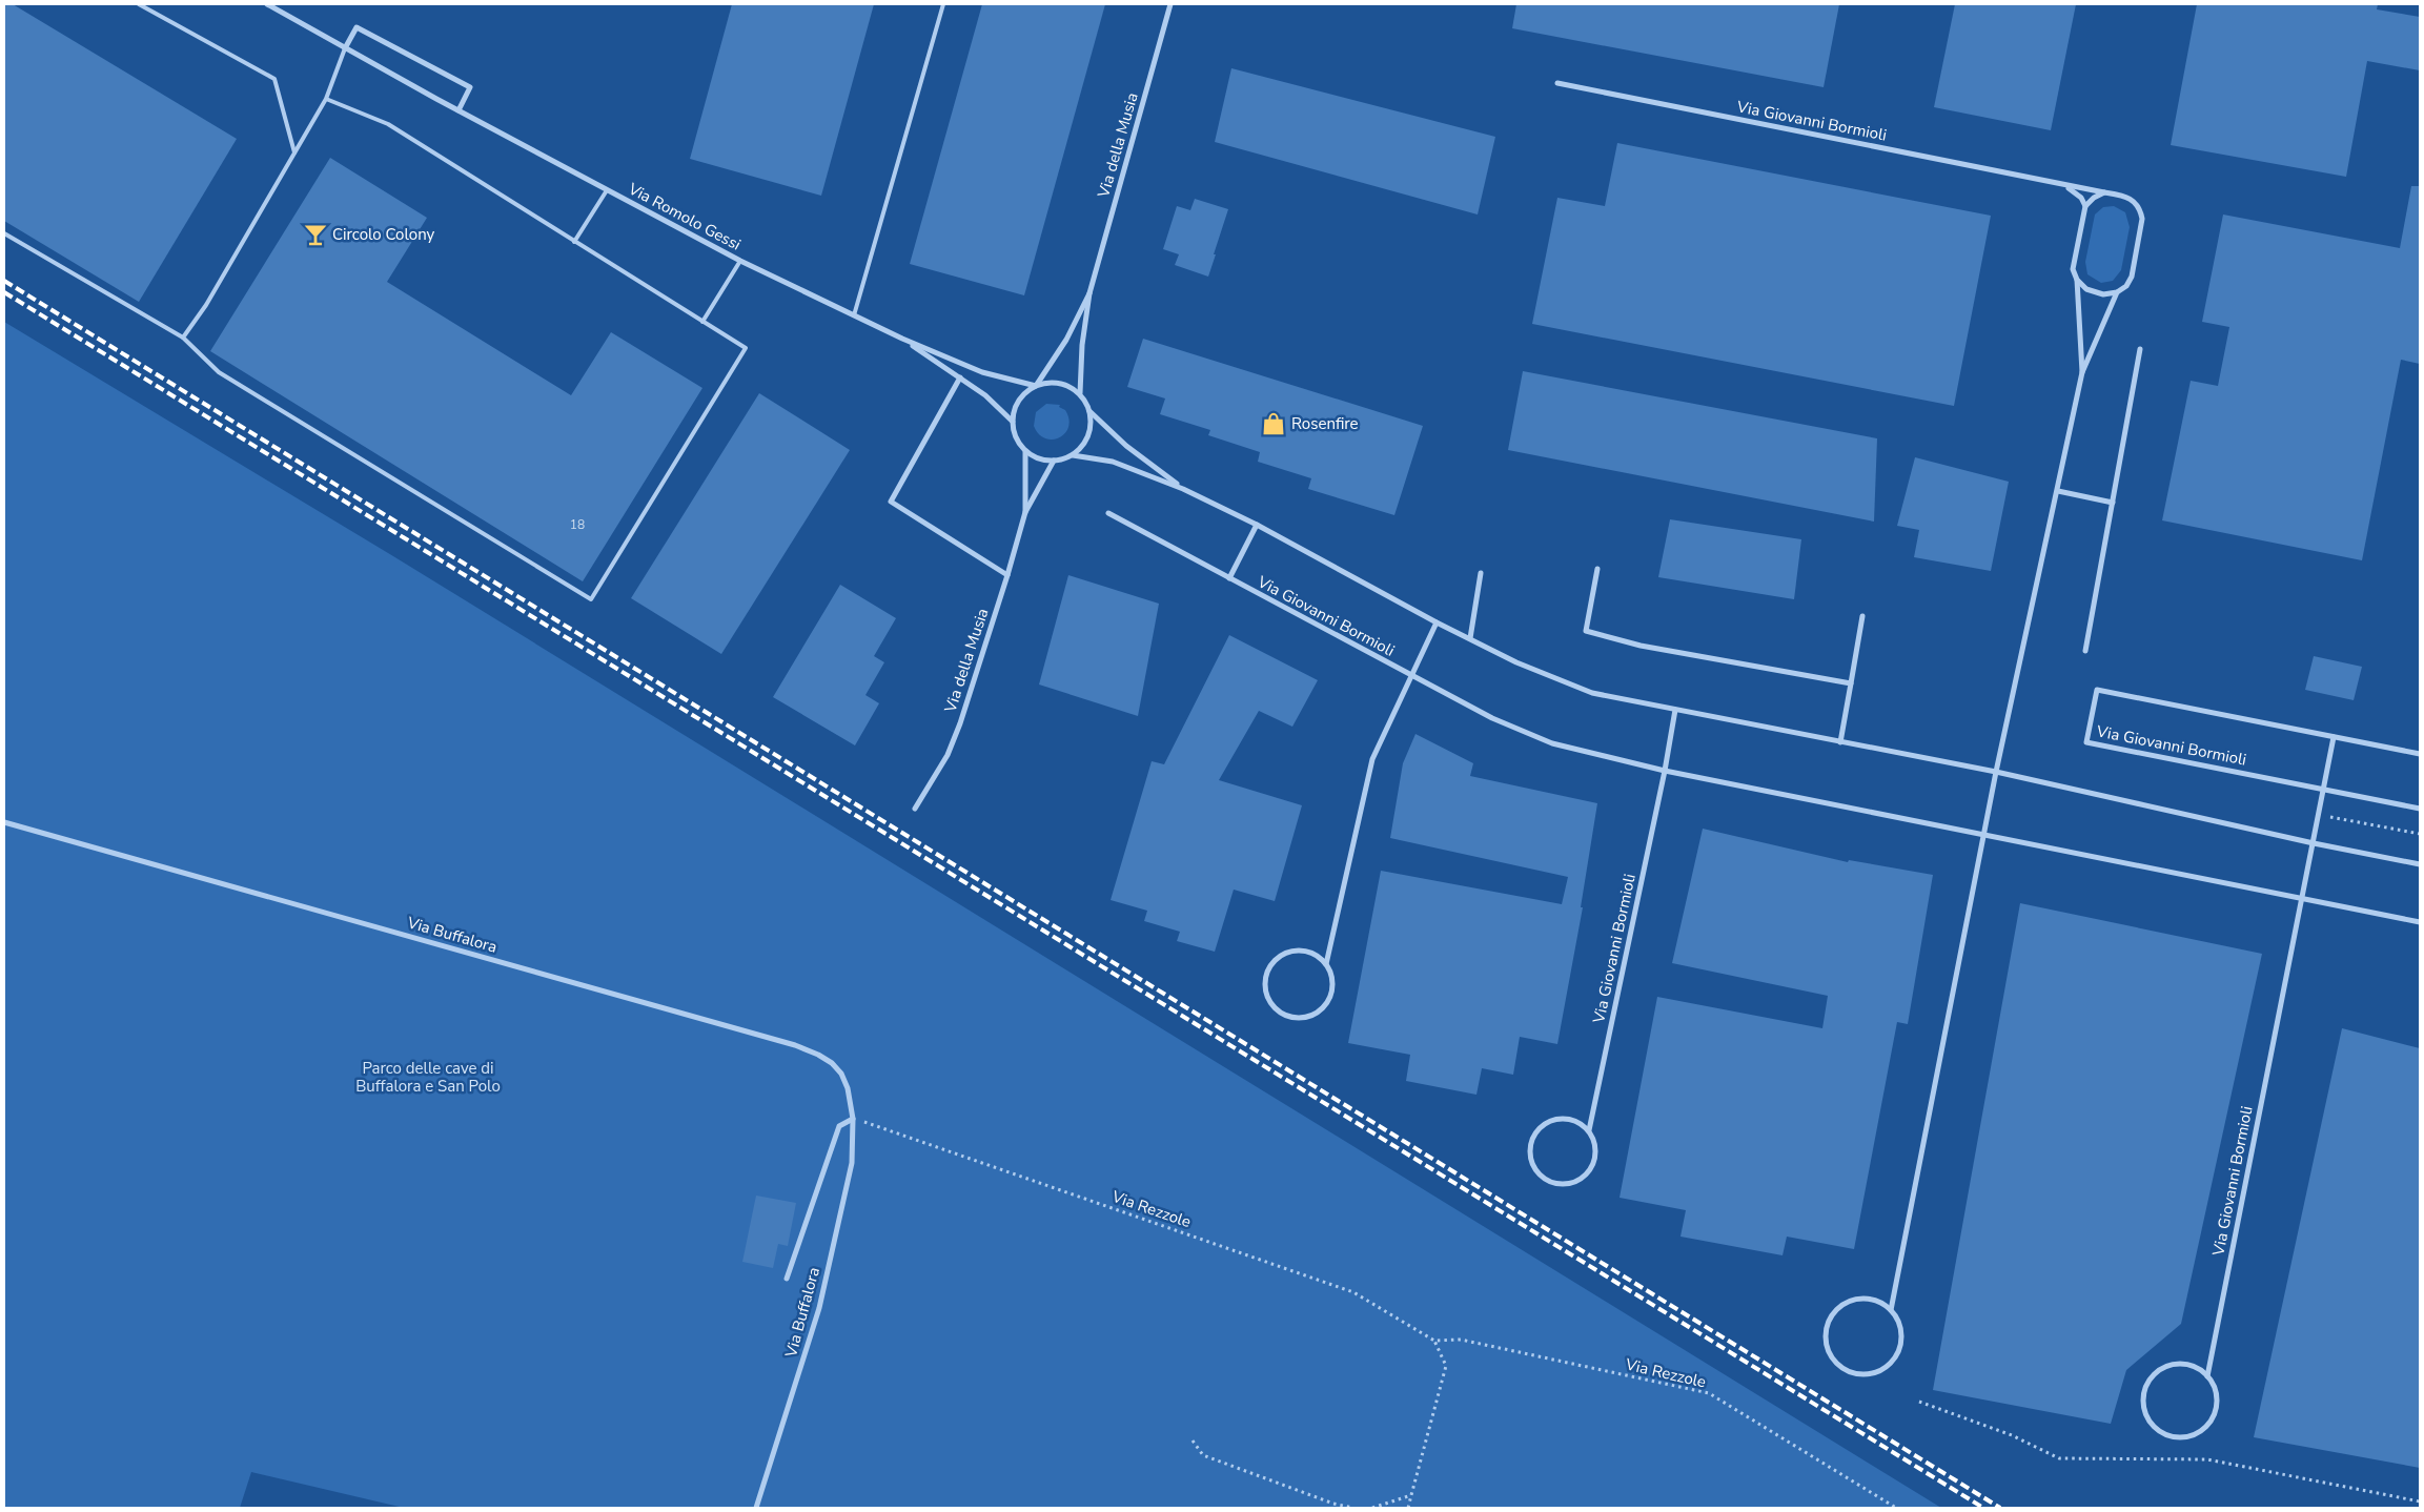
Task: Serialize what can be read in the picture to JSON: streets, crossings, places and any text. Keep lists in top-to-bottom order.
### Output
{
  "streets": {
    "street": [
      "Via Giovanni Bormioli",
      "Via della Musia",
      "Via Romolo Gessi",
      "Via Buffalora"
    ],
    "path": ["Via Rezzole"]
  },
  "crossings": [
    ["Via della Musia", "Via Romolo Gessi"],
    ["Via Buffalora", "Via Rezzole"]
  ],
  "parks": ["Parco delle cave di Buffalora e San Polo"],
  "places": {
    "bar": ["Circolo Colony"],
    "shop": ["Rosenfire"]
  },
  "house_numbers": ["18"]
}
